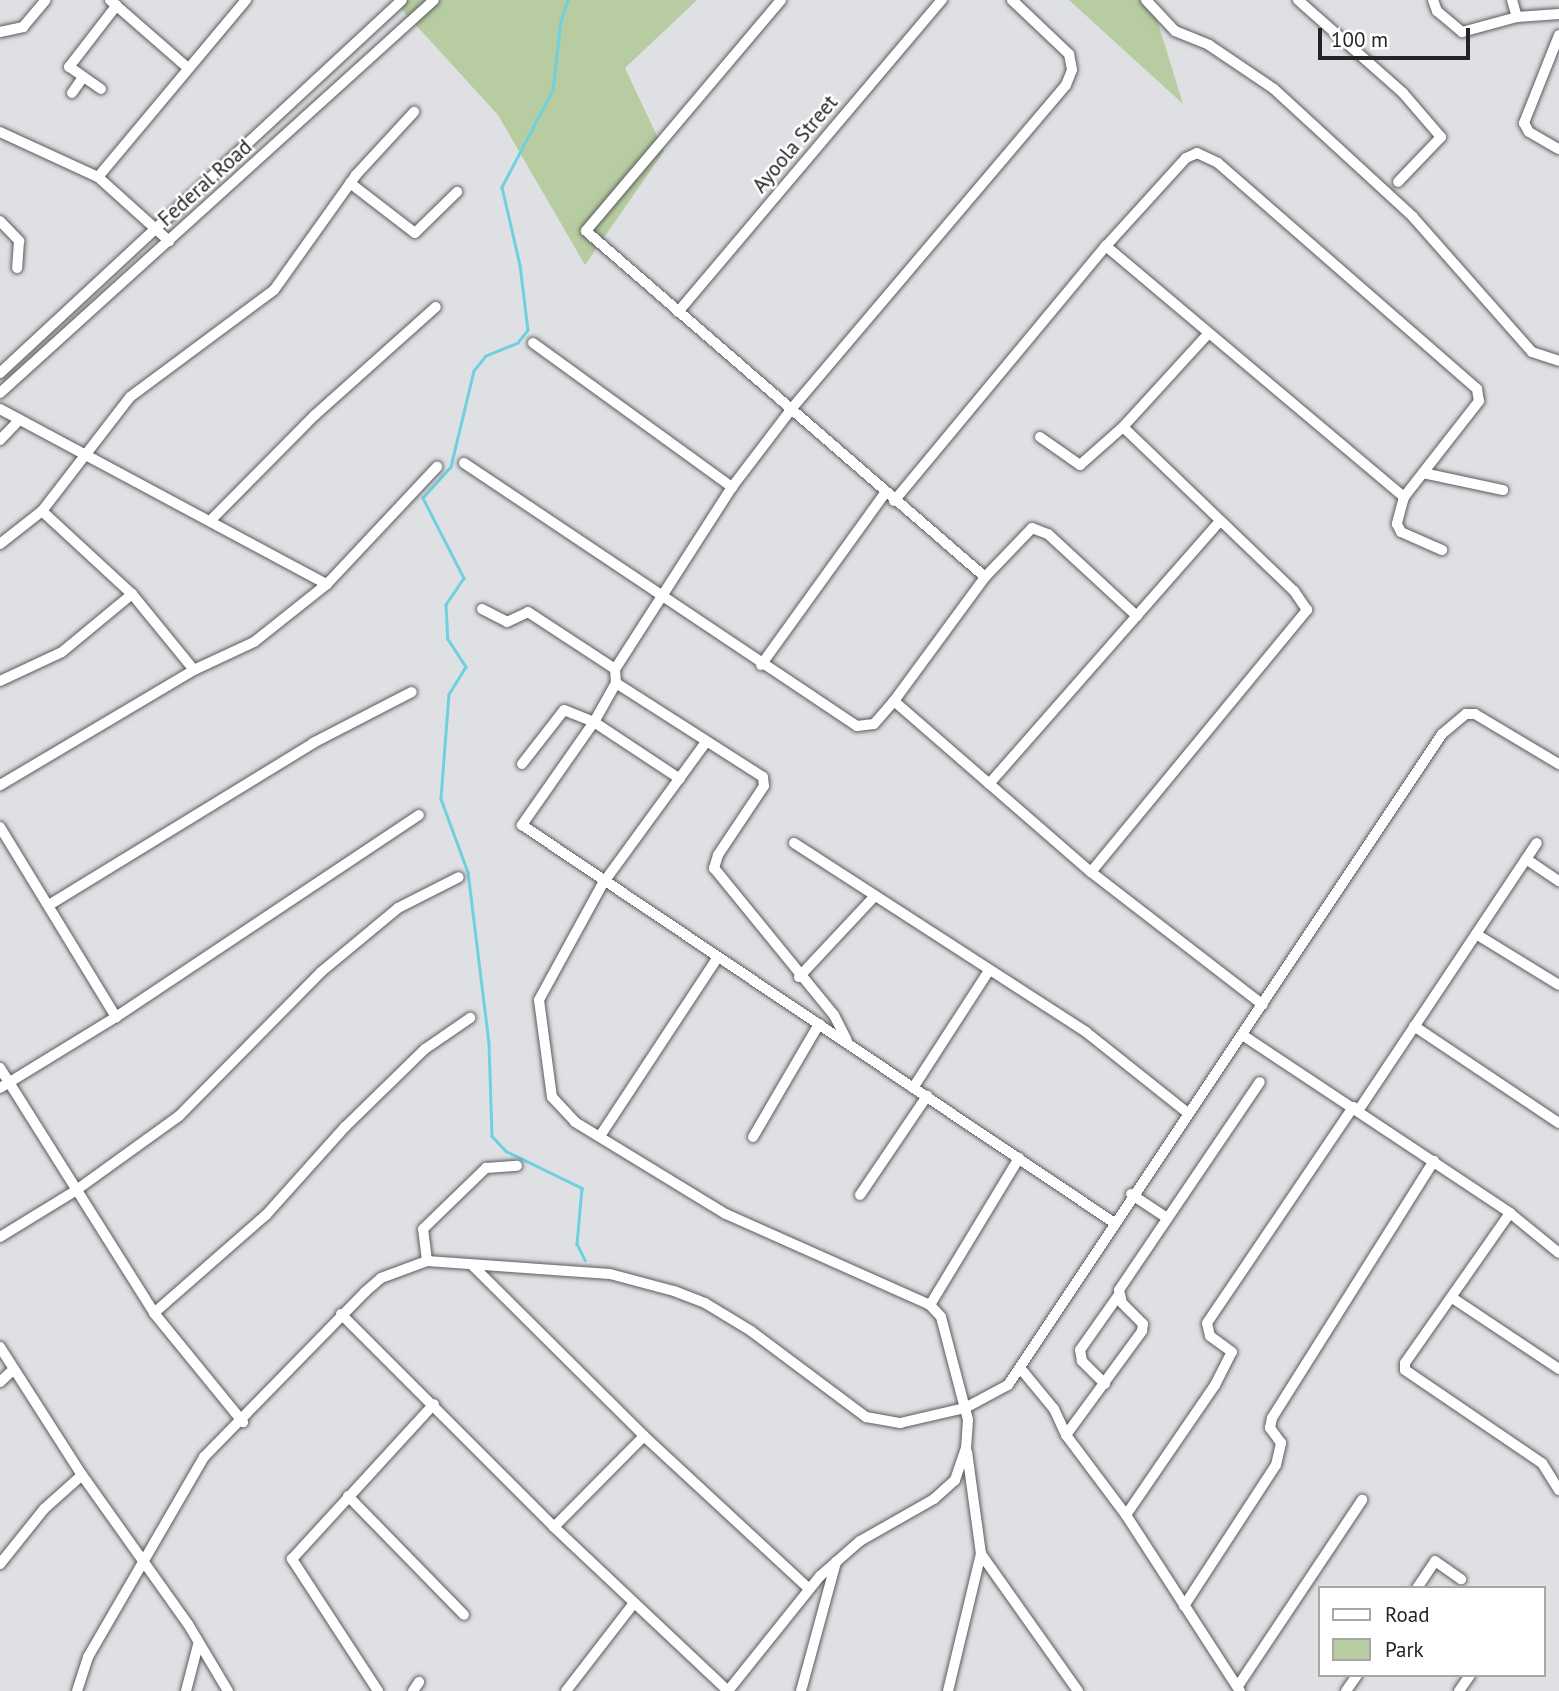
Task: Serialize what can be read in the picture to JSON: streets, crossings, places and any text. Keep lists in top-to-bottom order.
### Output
{
  "streets": {
    "street": ["Ayoola Street", "Federal Road"]
  },
  "legend": ["Road", "Park"],
  "scale_bar": "100 m"
}
